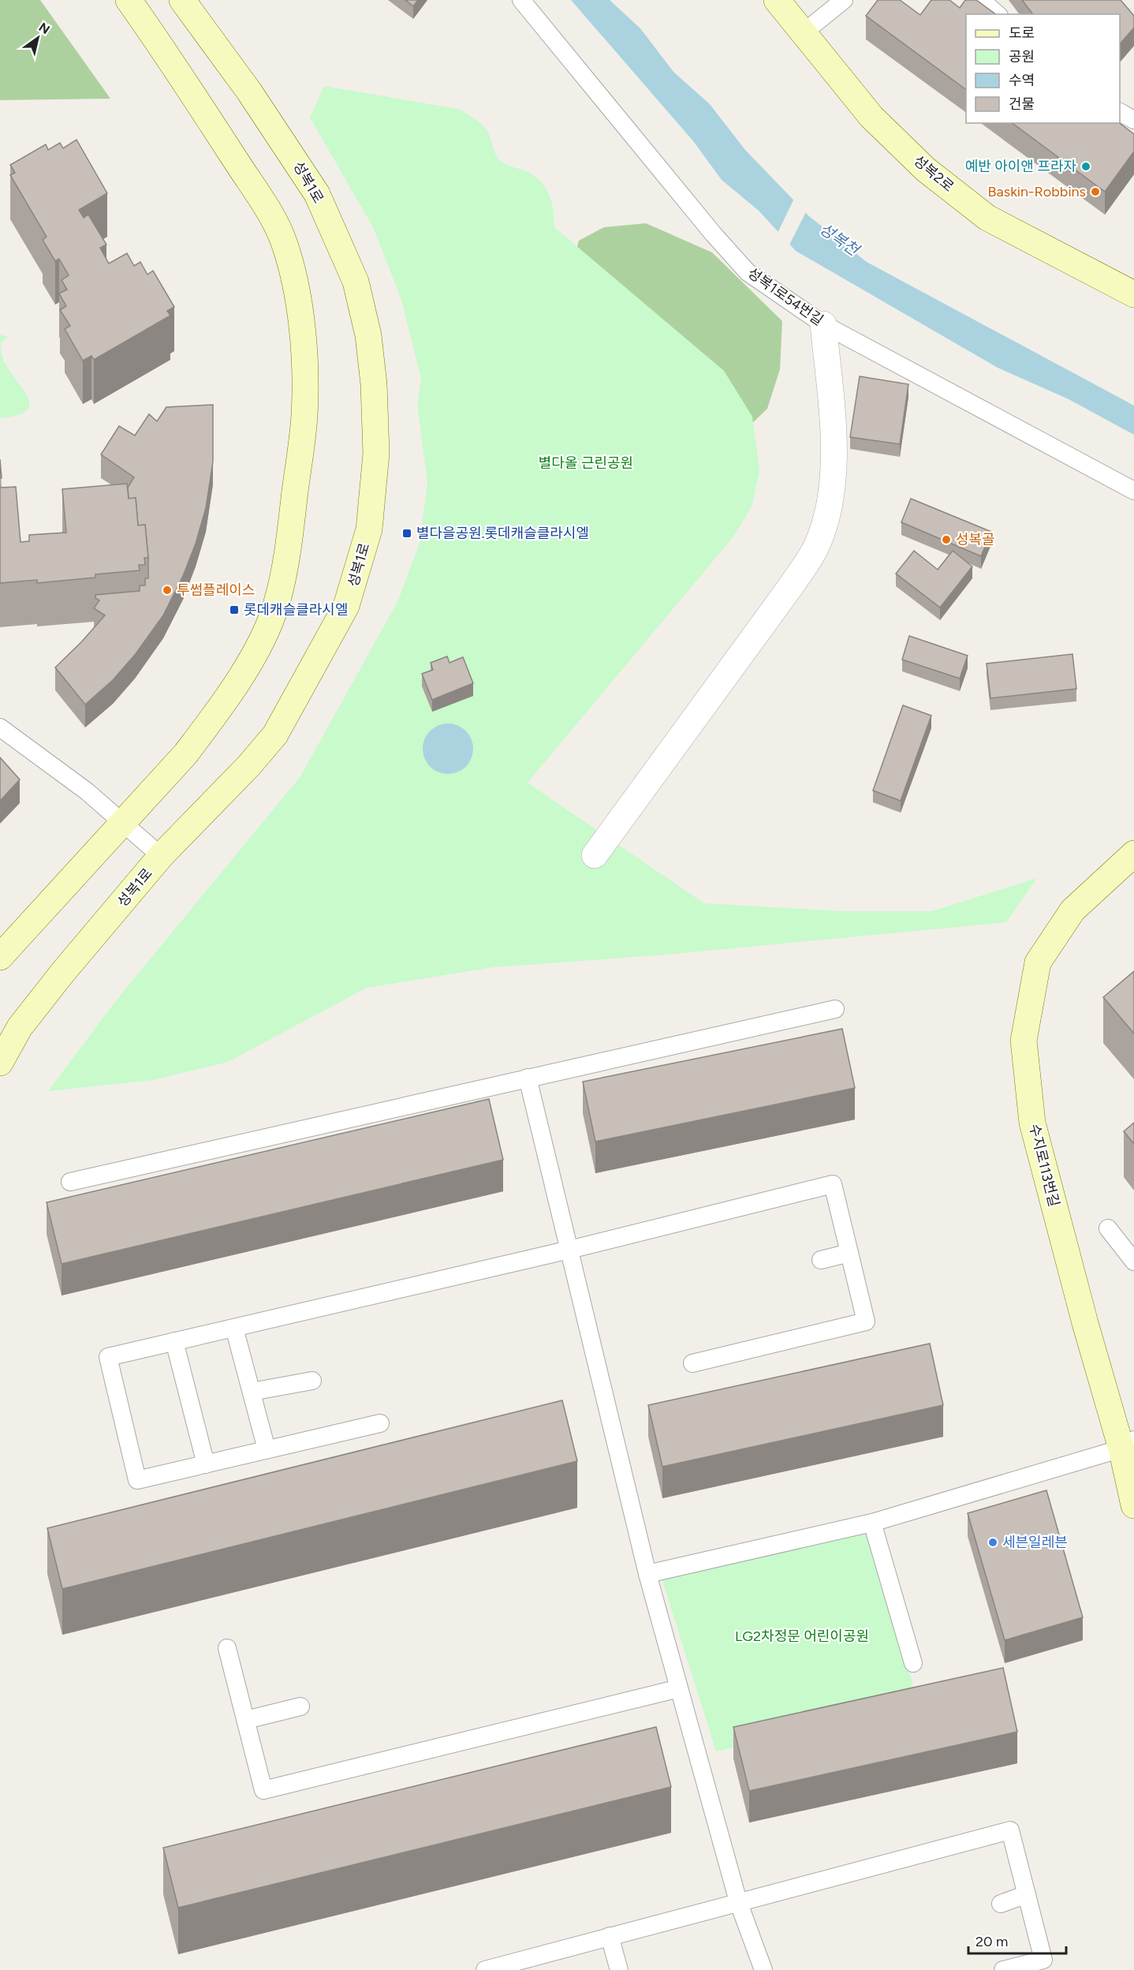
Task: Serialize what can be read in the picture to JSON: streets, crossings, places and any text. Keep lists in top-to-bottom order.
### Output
{
  "streets": {
    "street": ["성복2로", "성복1로", "수지로113번길"],
    "lane": ["성복1로54번길"]
  },
  "water": ["성복천"],
  "parks": ["별다올 근린공원", "LG2차정문 어린이공원"],
  "places": {
    "other": [
      "예반 아이앤 프라자",
      "Baskin-Robbins",
      "성복골",
      "투썸플레이스",
      "세븐일레븐"
    ],
    "transit": ["별다을공원.롯데캐슬클라시엘", "롯데캐슬클라시엘"]
  },
  "legend": [
    "도로",
    "공원",
    "수역",
    "건물"
  ],
  "scale_bar": "20 m",
  "north": "top right"
}
